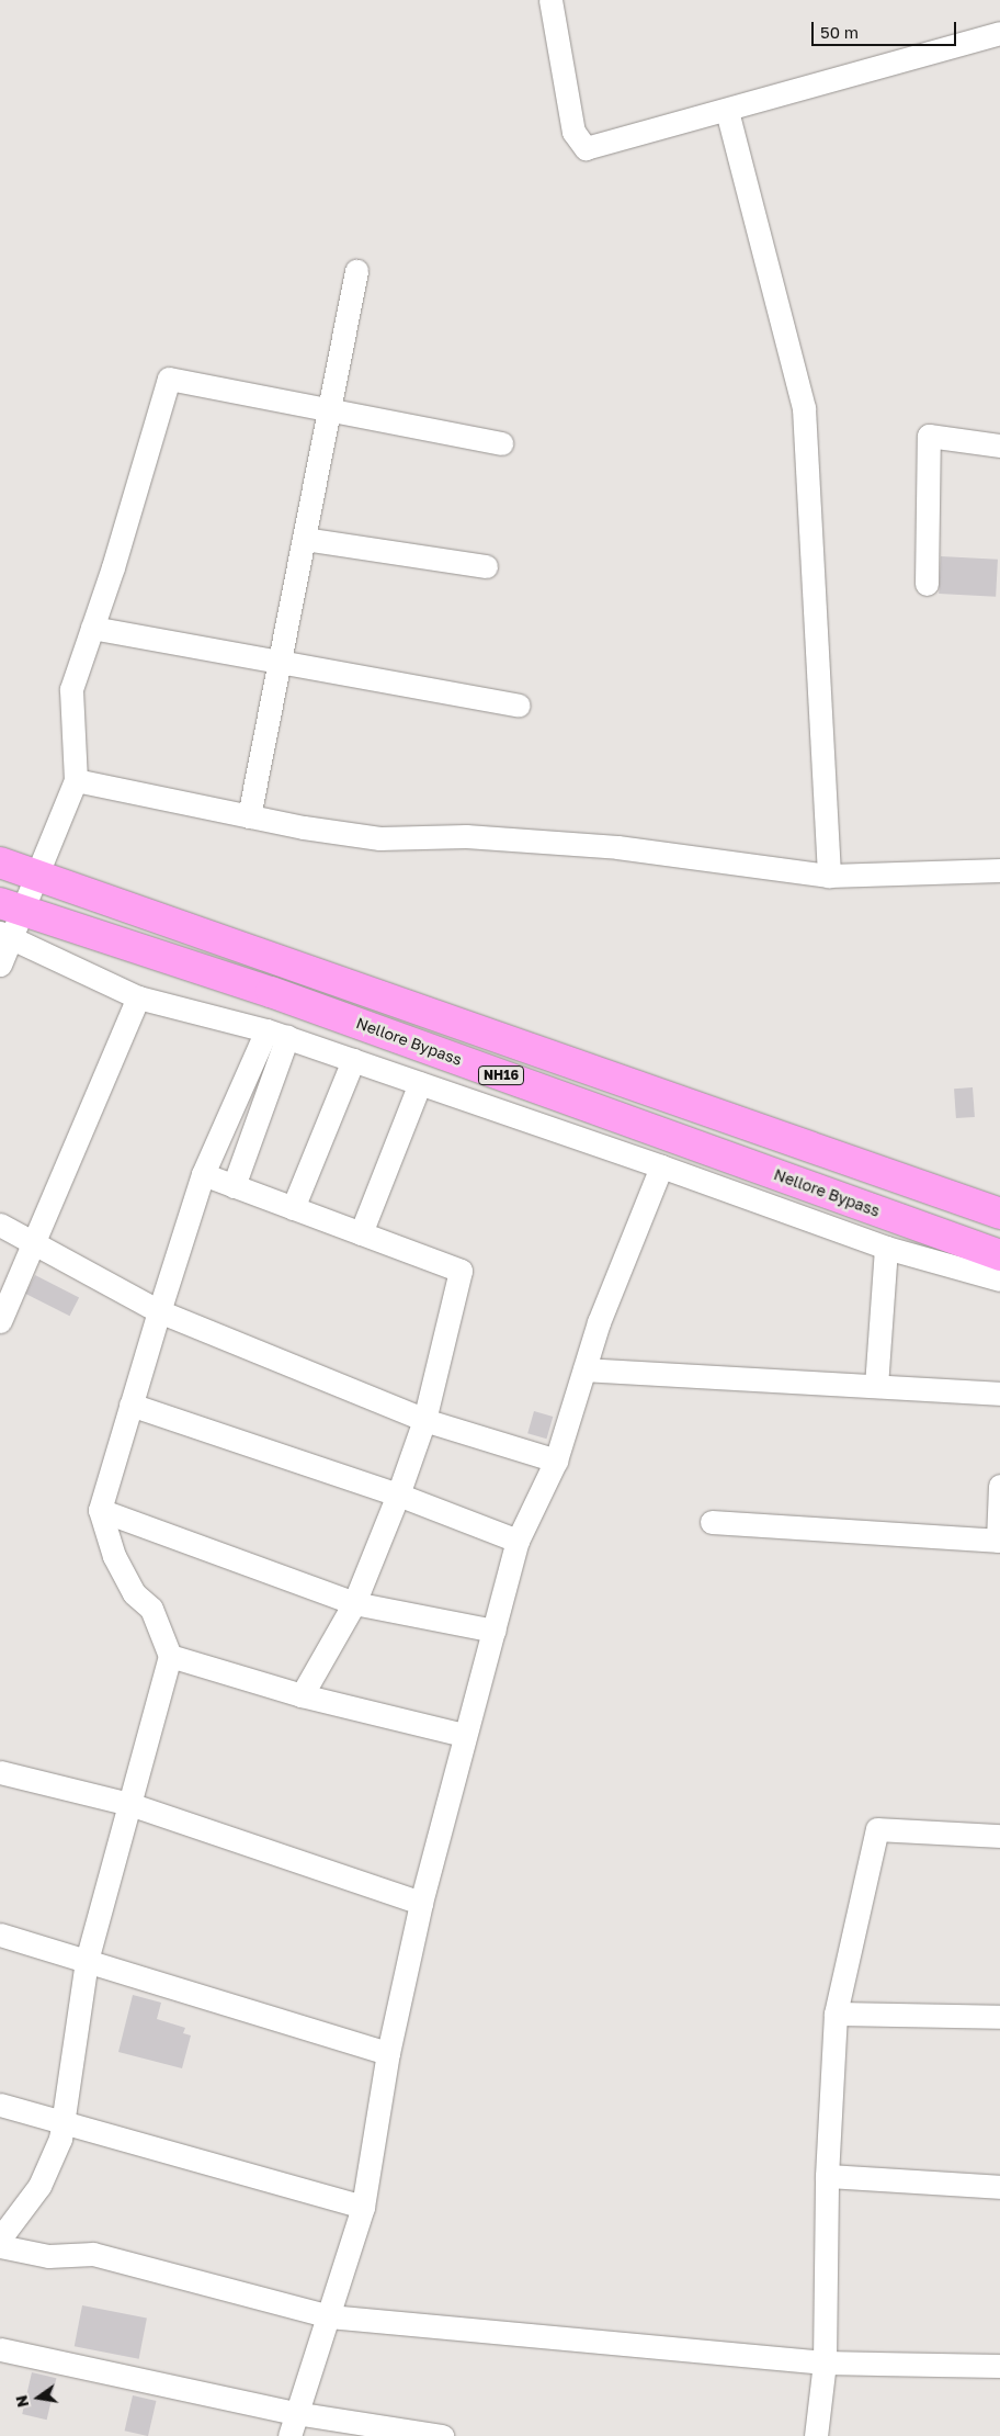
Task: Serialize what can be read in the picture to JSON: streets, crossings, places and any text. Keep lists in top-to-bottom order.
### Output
{
  "streets": {
    "highway": ["Nellore Bypass", "NH16"]
  },
  "scale_bar": "50 m",
  "north": "left"
}
